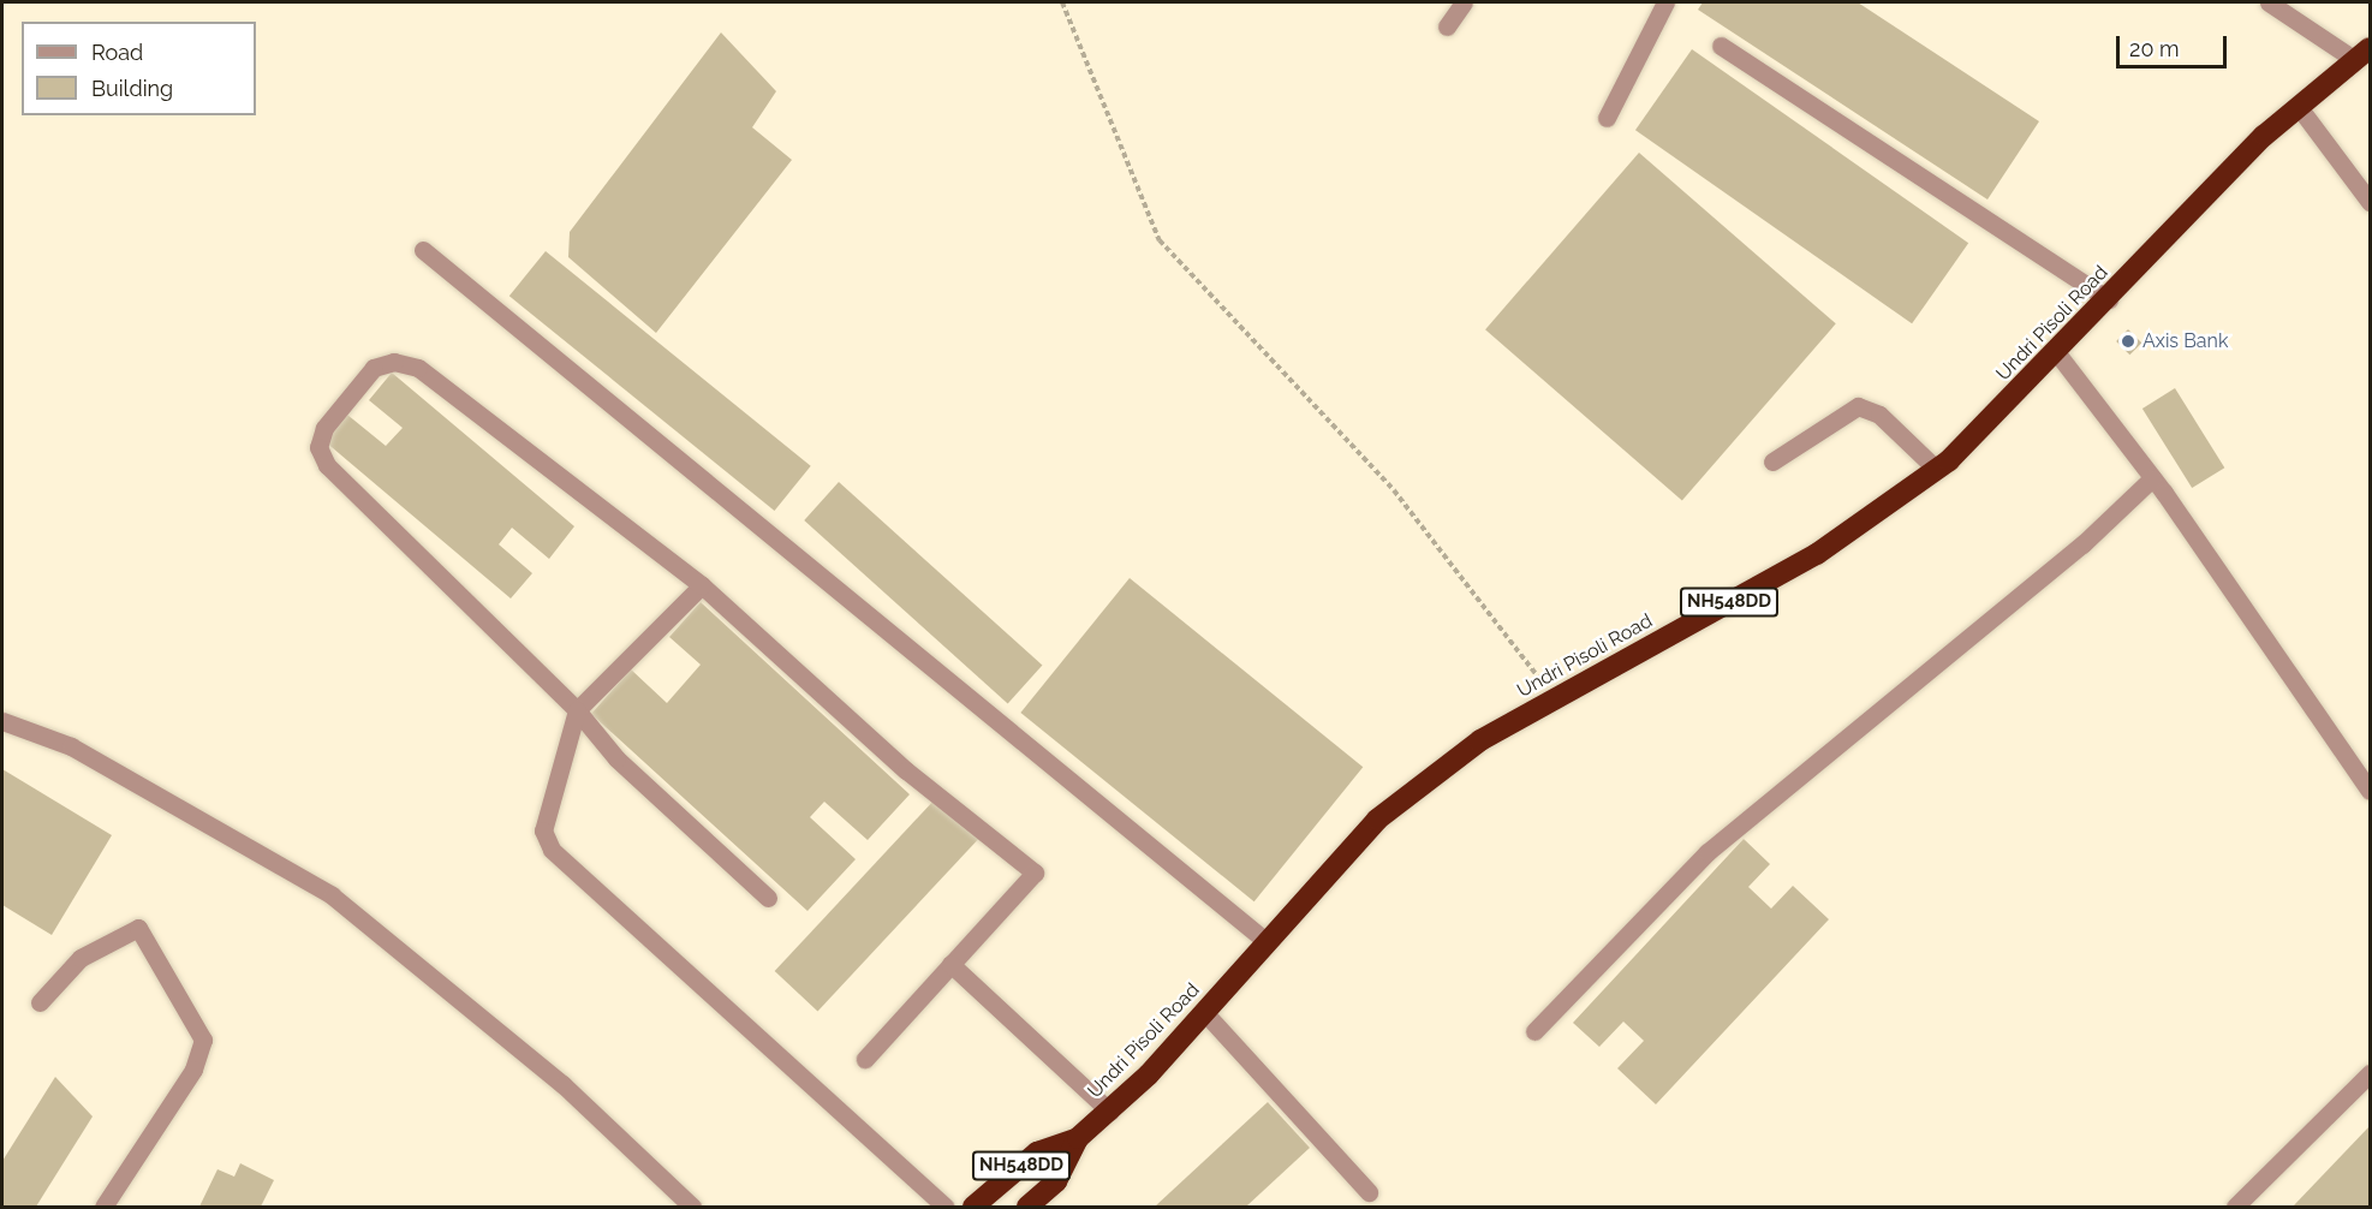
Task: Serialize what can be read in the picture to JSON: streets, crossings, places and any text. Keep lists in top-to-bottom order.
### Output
{
  "streets": {
    "highway": ["Undri Pisoli Road", "NH548DD"]
  },
  "crossings": [
    ["Undri Pisoli Road", "NH548DD"]
  ],
  "places": ["Axis Bank"],
  "legend": ["Road", "Building"],
  "scale_bar": "20 m"
}
